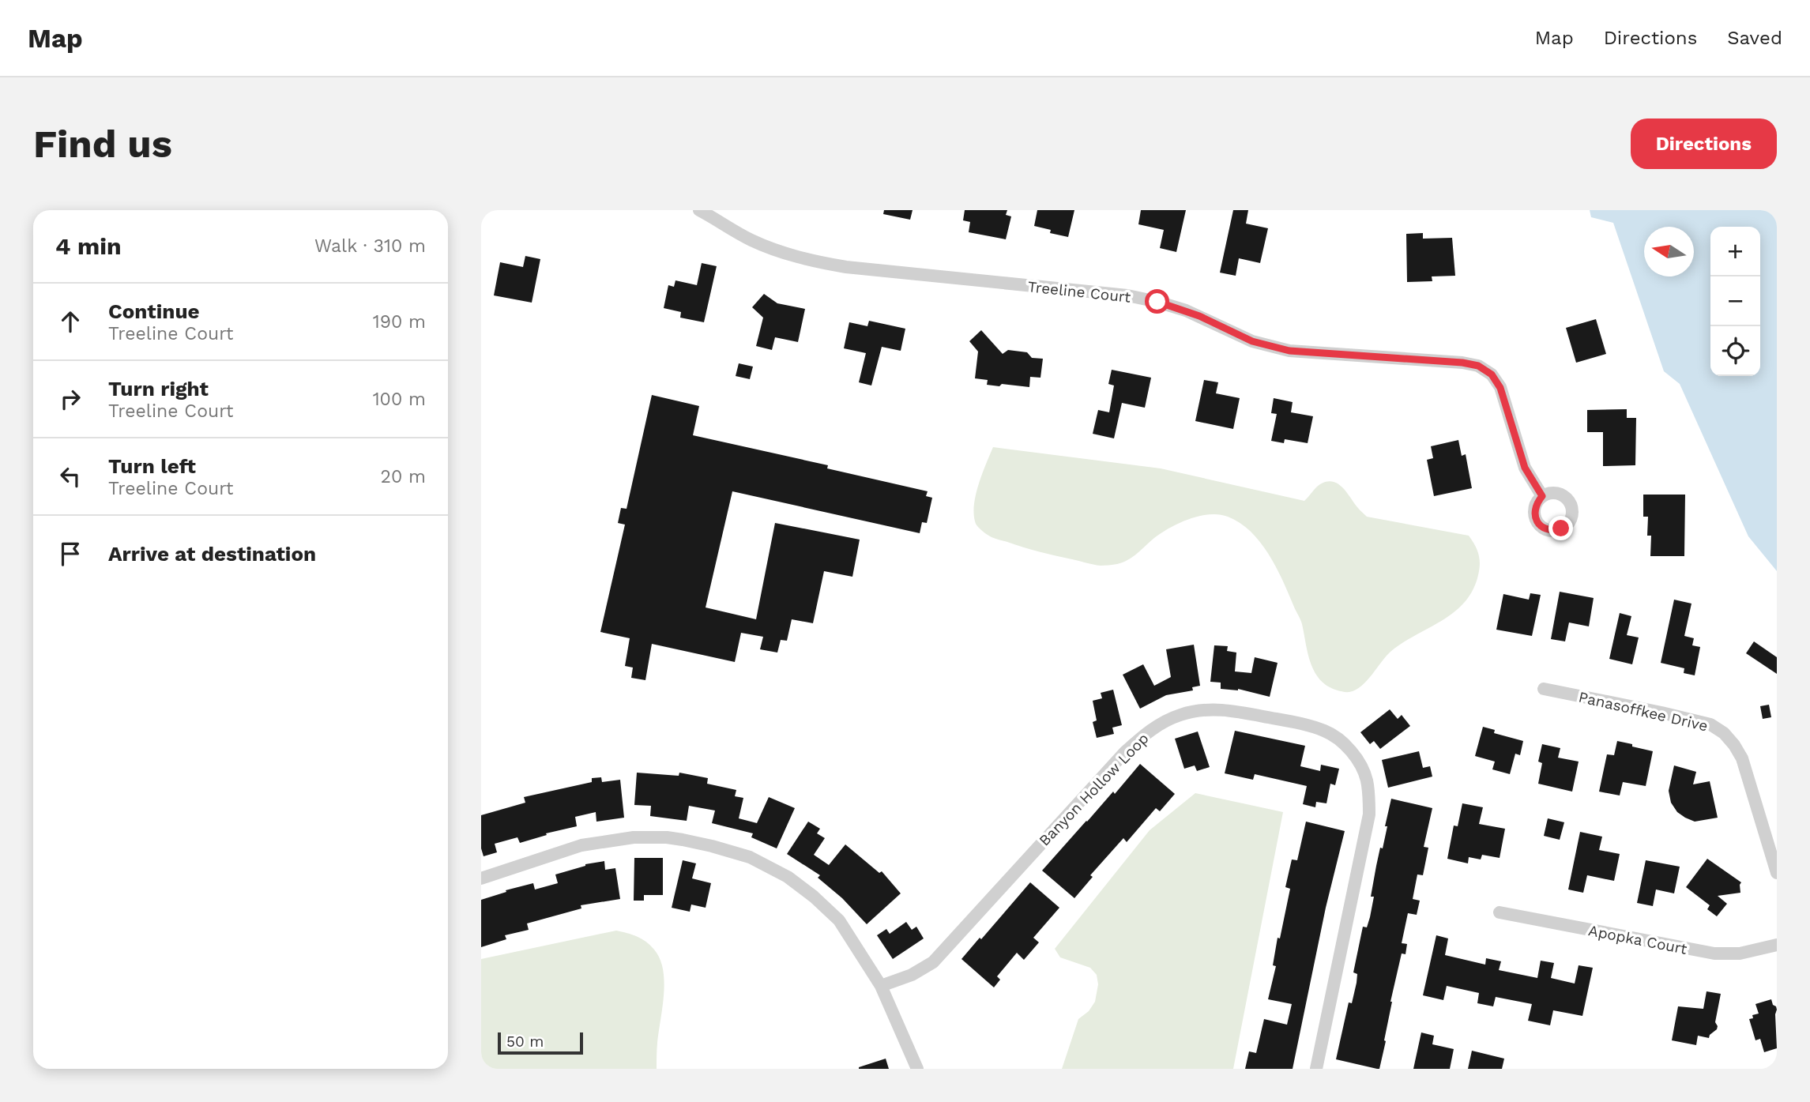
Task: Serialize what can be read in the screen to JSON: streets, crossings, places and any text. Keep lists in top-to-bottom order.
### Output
{
  "streets": {
    "street": [
      "Treeline Court",
      "Panasoffkee Drive",
      "Banyon Hollow Loop",
      "Apopka Court"
    ]
  },
  "scale_bar": "50 m",
  "north": "left",
  "page": {
    "header": "Map",
    "nav": ["Map", "Directions", "Saved"],
    "buttons": "Directions",
    "title": "Find us",
    "heading": ["4 min", "Walk · 310 m"],
    "map_buttons": ["+", "−"],
    "list": [
      ["Continue", "Treeline Court", "190 m"],
      ["Turn right", "Treeline Court", "100 m"],
      ["Turn left", "Treeline Court", "20 m"],
      "Arrive at destination"
    ],
    "scale": "50 m"
  }
}
